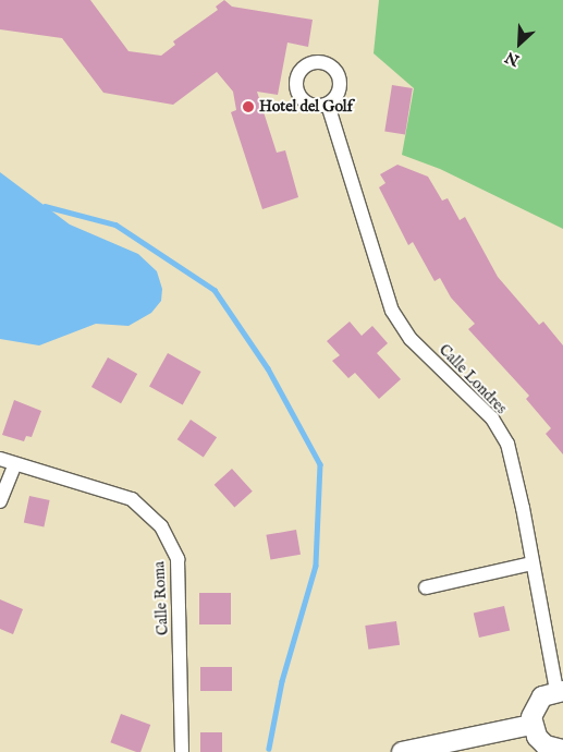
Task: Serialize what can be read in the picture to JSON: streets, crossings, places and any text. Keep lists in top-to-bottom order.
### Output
{
  "streets": {
    "street": ["Calle Londres", "Calle Roma"]
  },
  "places": ["Hotel del Golf"],
  "north": "bottom left"
}
